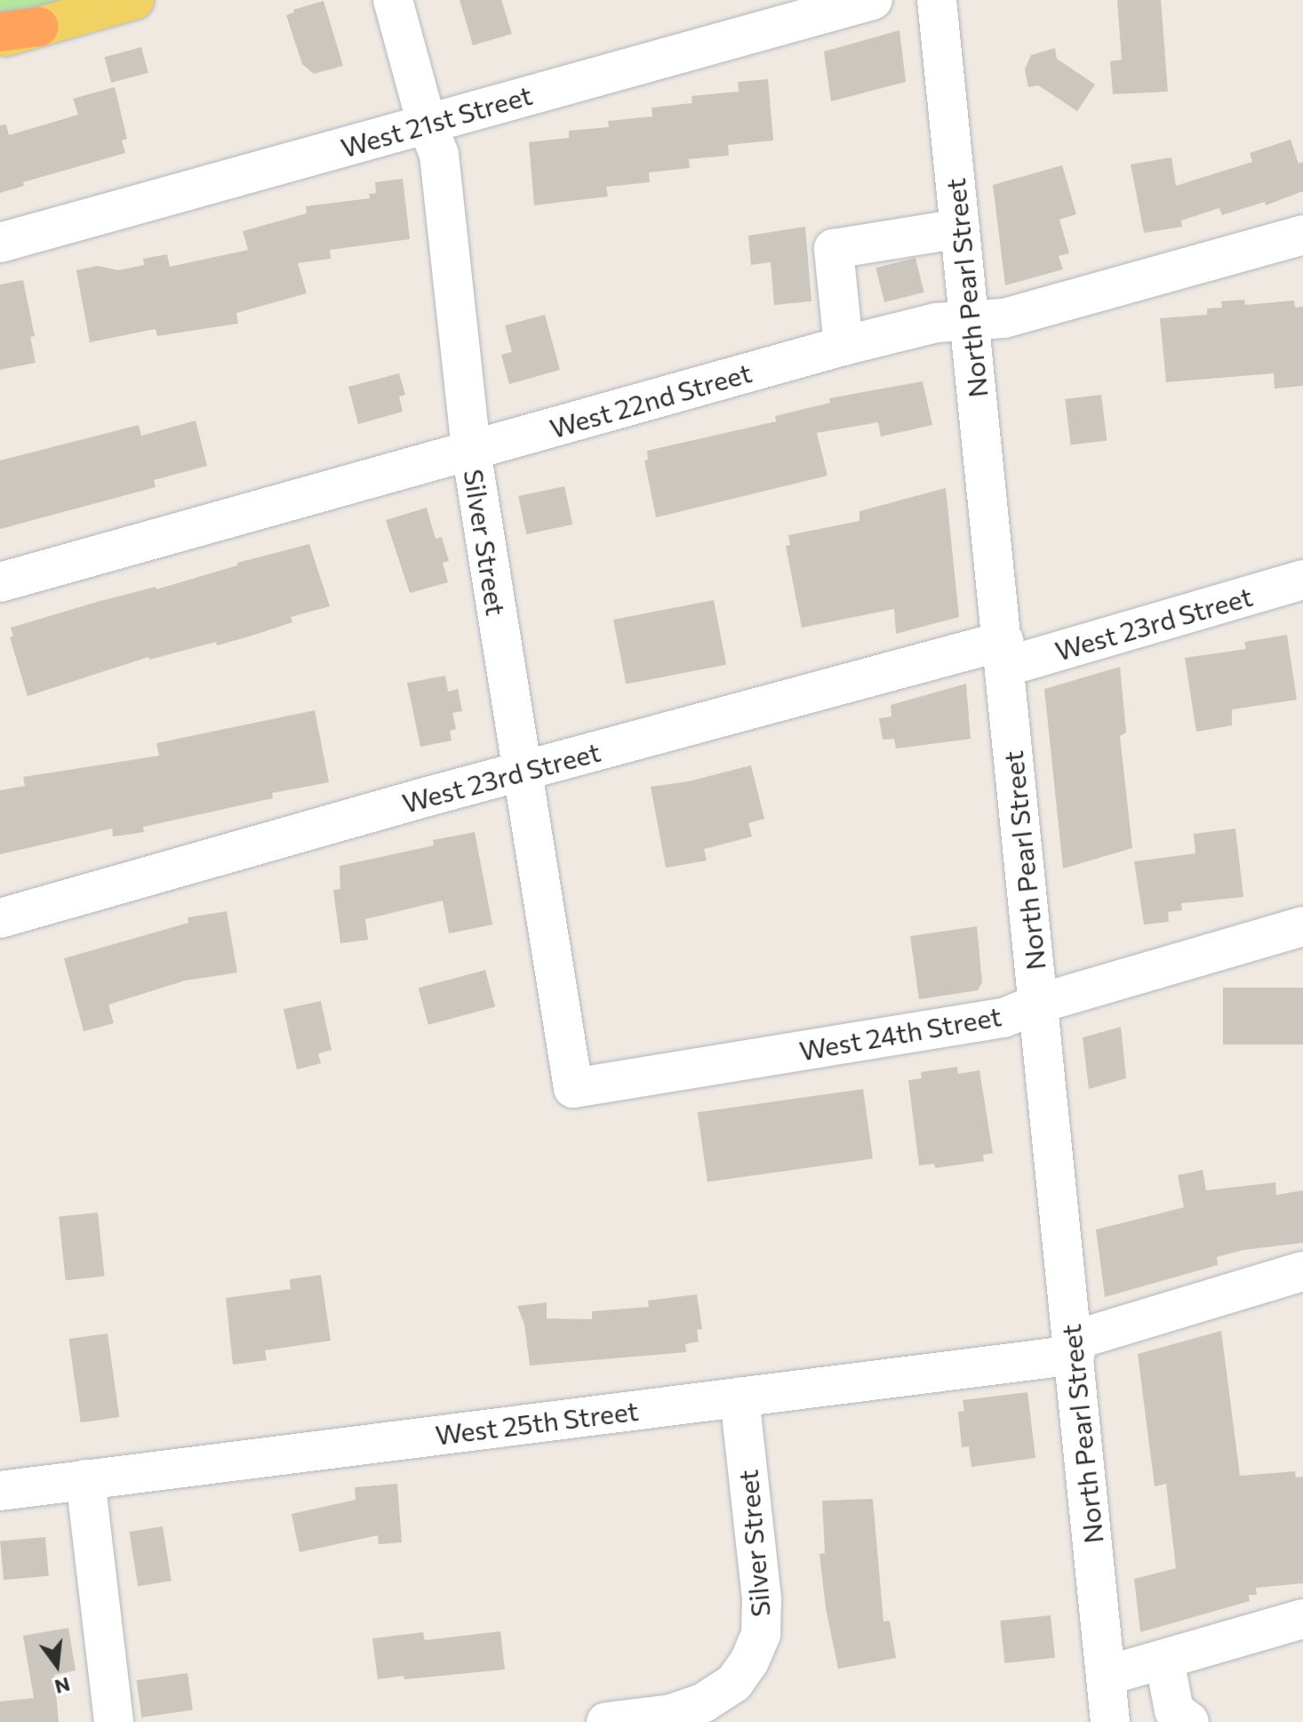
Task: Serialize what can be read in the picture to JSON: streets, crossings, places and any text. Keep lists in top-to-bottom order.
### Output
{
  "streets": {
    "street": [
      "West 21st Street",
      "North Pearl Street",
      "West 22nd Street",
      "Silver Street",
      "West 23rd Street",
      "West 24th Street",
      "West 25th Street"
    ]
  },
  "crossings": [
    ["West 21st Street", "Silver Street"],
    ["North Pearl Street", "West 22nd Street"],
    ["North Pearl Street", "West 23rd Street"],
    ["North Pearl Street", "West 24th Street"],
    ["North Pearl Street", "West 25th Street"],
    ["West 22nd Street", "Silver Street"],
    ["Silver Street", "West 23rd Street"],
    ["Silver Street", "West 24th Street"],
    ["Silver Street", "West 25th Street"]
  ],
  "north": "bottom"
}
